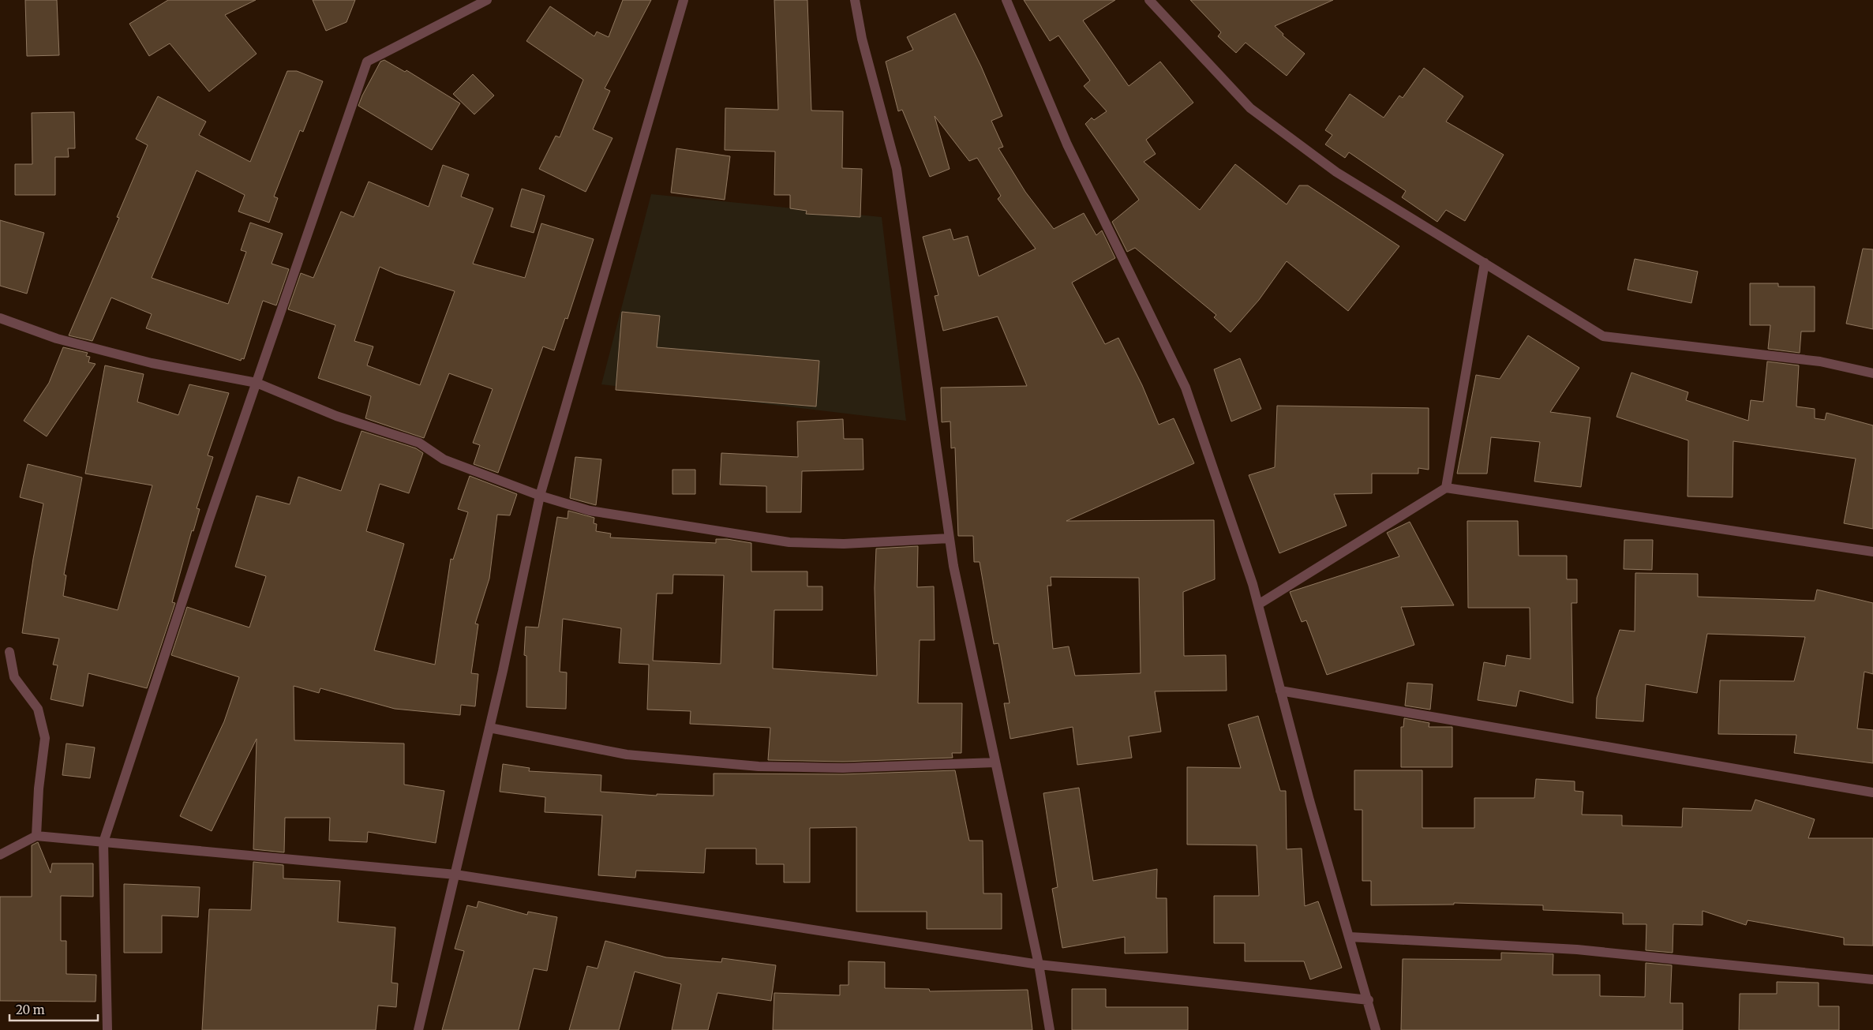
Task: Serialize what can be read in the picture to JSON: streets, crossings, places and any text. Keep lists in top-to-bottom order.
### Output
{
  "scale_bar": "20 m"
}
